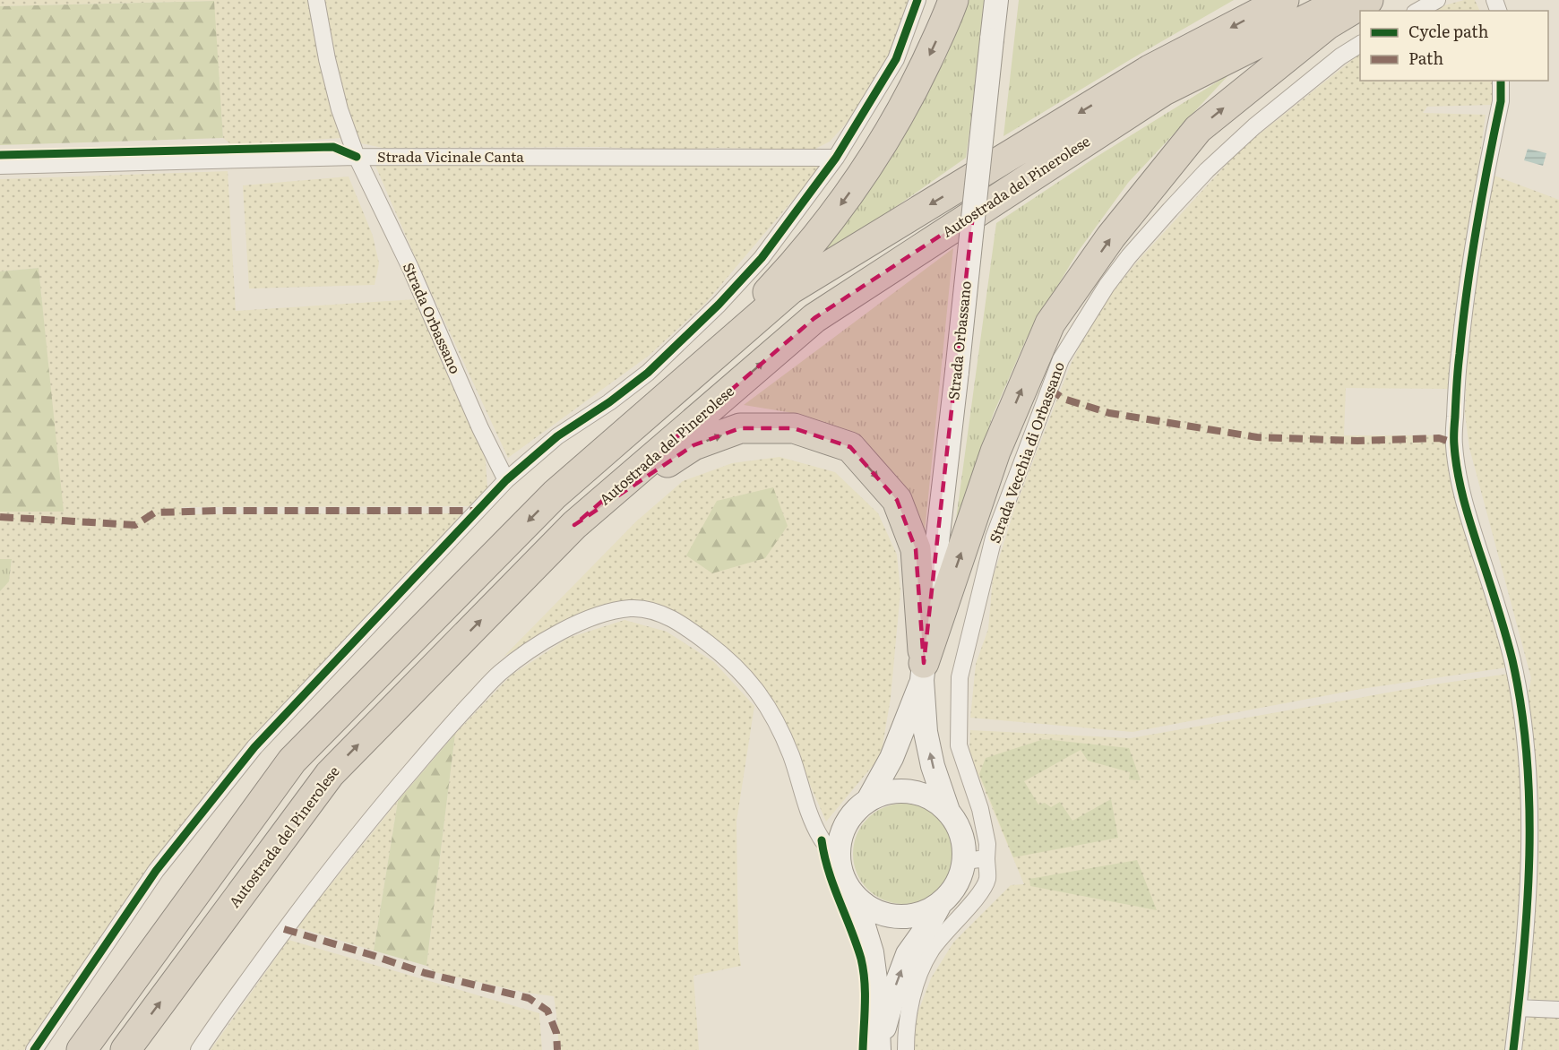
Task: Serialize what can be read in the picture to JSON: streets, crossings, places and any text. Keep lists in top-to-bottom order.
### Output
{
  "streets": {
    "highway": ["Autostrada del Pinerolese"],
    "main road": ["Strada Orbassano"],
    "street": ["Strada Vicinale Canta", "Strada Vecchia di Orbassano"]
  },
  "crossings": [
    ["Strada Vicinale Canta", "Strada Orbassano"],
    ["Strada Orbassano", "Strada Vecchia di Orbassano"]
  ],
  "legend": ["Cycle path", "Path"]
}
